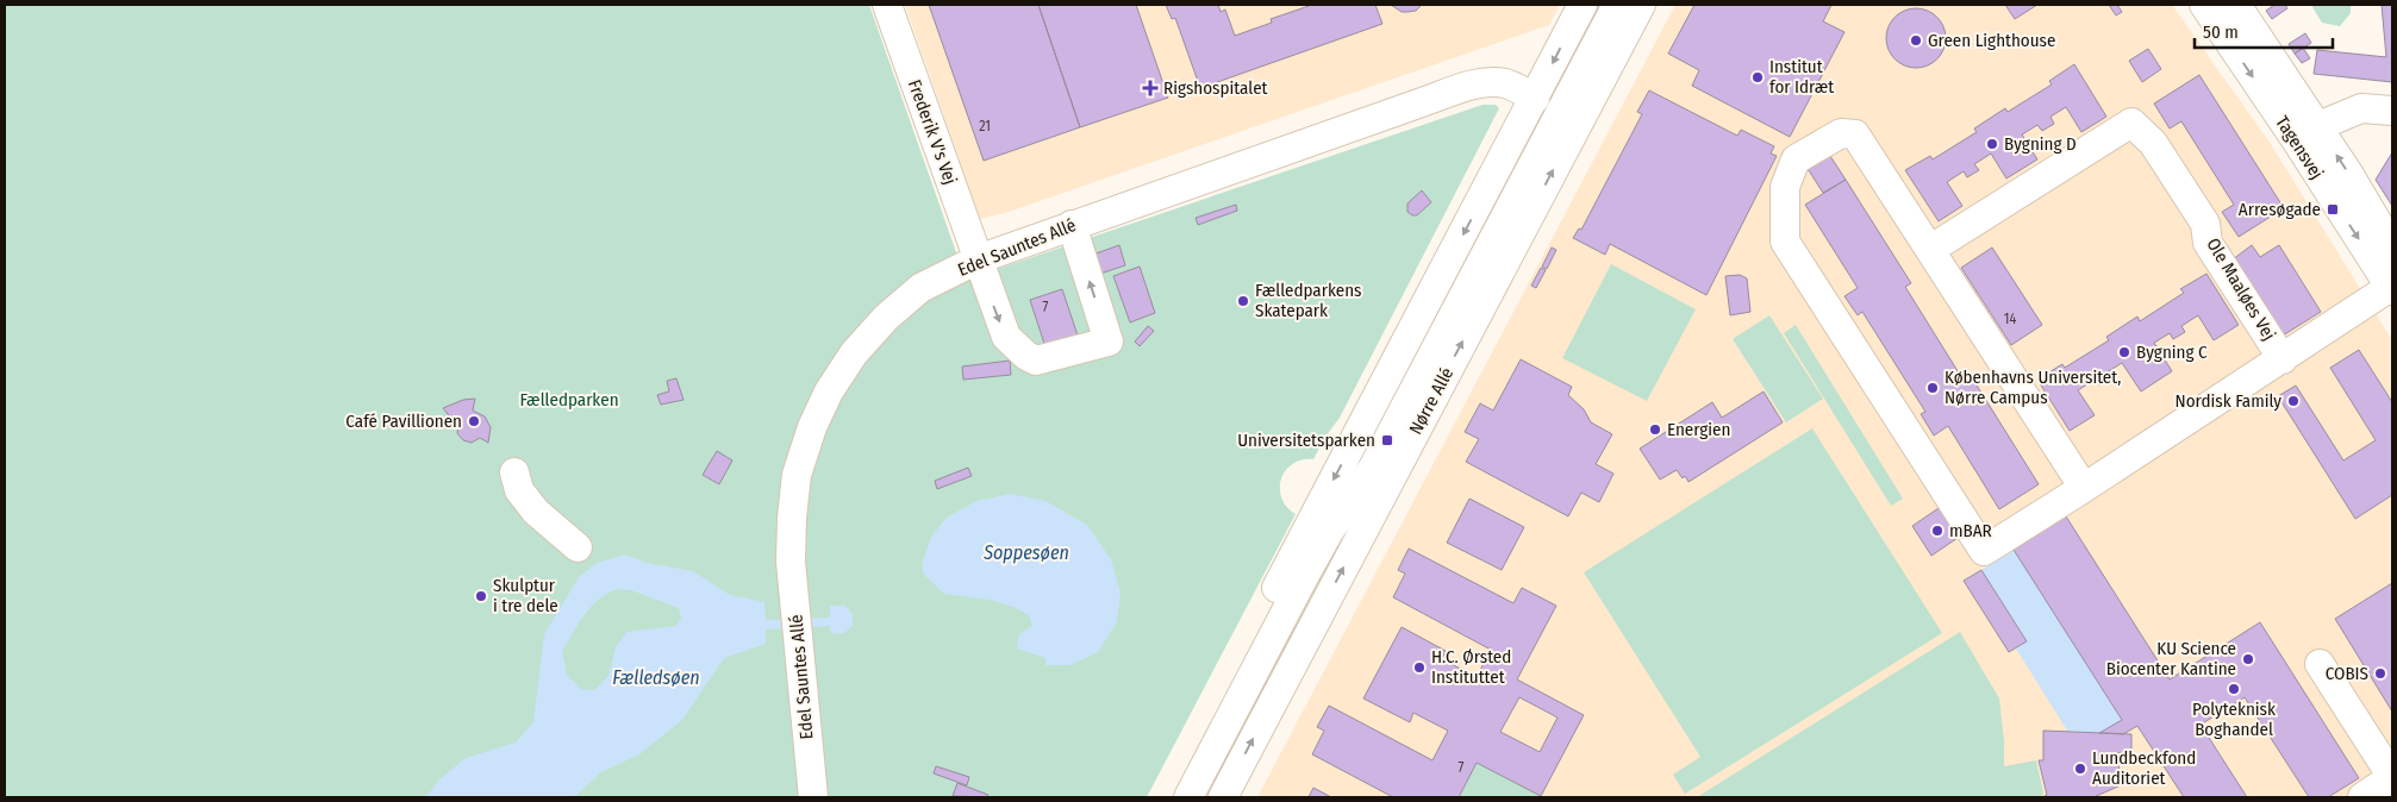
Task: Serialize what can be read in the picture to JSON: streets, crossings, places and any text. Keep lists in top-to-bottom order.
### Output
{
  "streets": {
    "street": [
      "Frederik V's Vej",
      "Tagensvej",
      "Edel Sauntes Allé",
      "Ole Maaløes Vej",
      "Nørre Allé"
    ]
  },
  "crossings": [
    ["Frederik V's Vej", "Edel Sauntes Allé"],
    ["Tagensvej", "Ole Maaløes Vej"]
  ],
  "water": ["Soppesøen", "Fælledsøen"],
  "parks": ["Fælledparken"],
  "places": {
    "other": [
      "Green Lighthouse",
      "Institut for Idræt",
      "Bygning D",
      "Fælledparkens Skatepark",
      "Bygning C",
      "Københavns Universitet, Nørre Campus",
      "Nordisk Family",
      "Café Pavillionen",
      "Energien",
      "mBAR",
      "Skulptur i tre dele",
      "KU Science Biocenter Kantine",
      "H.C. Ørsted Instituttet",
      "COBIS",
      "Polyteknisk Boghandel",
      "Lundbeckfond Auditoriet"
    ],
    "health": ["Rigshospitalet"],
    "transit": ["Arresøgade", "Universitetsparken"]
  },
  "house_numbers": [
    "21",
    "7",
    "14",
    "7"
  ],
  "scale_bar": "50 m"
}
